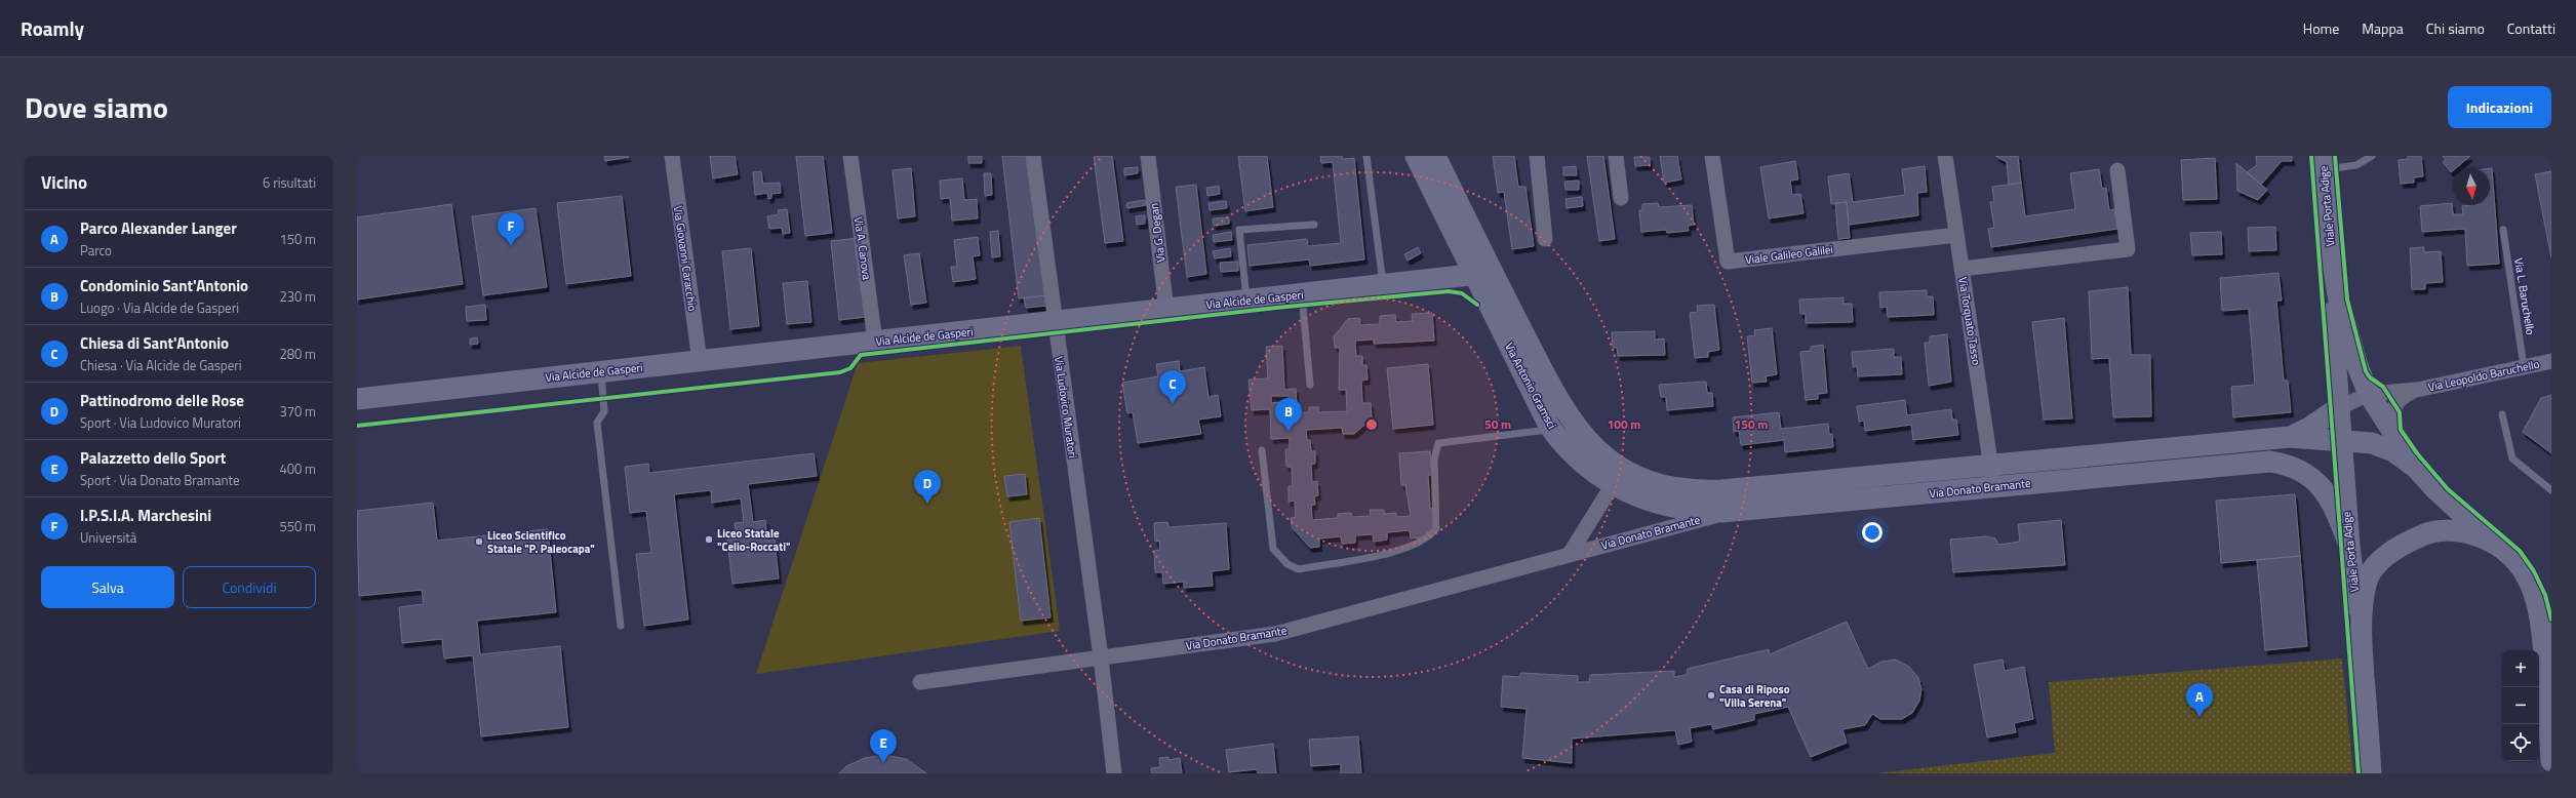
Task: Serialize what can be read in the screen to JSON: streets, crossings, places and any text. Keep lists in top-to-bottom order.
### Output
{
  "streets": {
    "street": [
      "Viale Porta Adige",
      "Via G. Degan",
      "Via A. Canova",
      "Viale Galileo Galilei",
      "Via Giovanni Caracchio",
      "Via Alcide de Gasperi",
      "Via Torquato Tasso",
      "Via Leopoldo Baruchello",
      "Via Antonio Gramsci",
      "Via Ludovico Muratori",
      "Via Donato Bramante"
    ],
    "lane": ["Via L. Baruchello"]
  },
  "crossings": [
    ["Viale Porta Adige", "Via Leopoldo Baruchello"],
    ["Viale Porta Adige", "Via Donato Bramante"],
    ["Via G. Degan", "Via Alcide de Gasperi"],
    ["Via A. Canova", "Via Alcide de Gasperi"],
    ["Viale Galileo Galilei", "Via Torquato Tasso"],
    ["Via Giovanni Caracchio", "Via Alcide de Gasperi"],
    ["Via L. Baruchello", "Via Leopoldo Baruchello"],
    ["Via Alcide de Gasperi", "Via Antonio Gramsci"],
    ["Via Alcide de Gasperi", "Via Ludovico Muratori"],
    ["Via Torquato Tasso", "Via Donato Bramante"],
    ["Via Antonio Gramsci", "Via Donato Bramante"],
    ["Via Ludovico Muratori", "Via Donato Bramante"]
  ],
  "places": ["Liceo Statale \"Celio-Roccati\"", "Liceo Scientifico Statale \"P. Paleocapa\"", "Casa di Riposo \"Villa Serena\""],
  "north": "bottom",
  "page": {
    "header": "Roamly",
    "nav": [
      "Home",
      "Mappa",
      "Chi siamo",
      "Contatti"
    ],
    "title": "Dove siamo",
    "buttons": [
      "Indicazioni",
      ["Salva", "Condividi"]
    ],
    "heading": ["Vicino", "6 risultati"],
    "list": [
      {
        "mark": "A",
        "name": "Parco Alexander Langer",
        "note": "Parco",
        "value": "150 m"
      },
      {
        "mark": "B",
        "name": "Condominio Sant'Antonio",
        "note": "Luogo · Via Alcide de Gasperi",
        "value": "230 m"
      },
      {
        "mark": "C",
        "name": "Chiesa di Sant'Antonio",
        "note": "Chiesa · Via Alcide de Gasperi",
        "value": "280 m"
      },
      {
        "mark": "D",
        "name": "Pattinodromo delle Rose",
        "note": "Sport · Via Ludovico Muratori",
        "value": "370 m"
      },
      {
        "mark": "E",
        "name": "Palazzetto dello Sport",
        "note": "Sport · Via Donato Bramante",
        "value": "400 m"
      },
      {
        "mark": "F",
        "name": "I.P.S.I.A. Marchesini",
        "note": "Università",
        "value": "550 m"
      }
    ],
    "pins": [
      "F",
      "C",
      "B",
      "D",
      "A",
      "E"
    ],
    "map_buttons": ["+", "−"]
  },
  "rings": ["50 m", "100 m", "150 m"]
}
